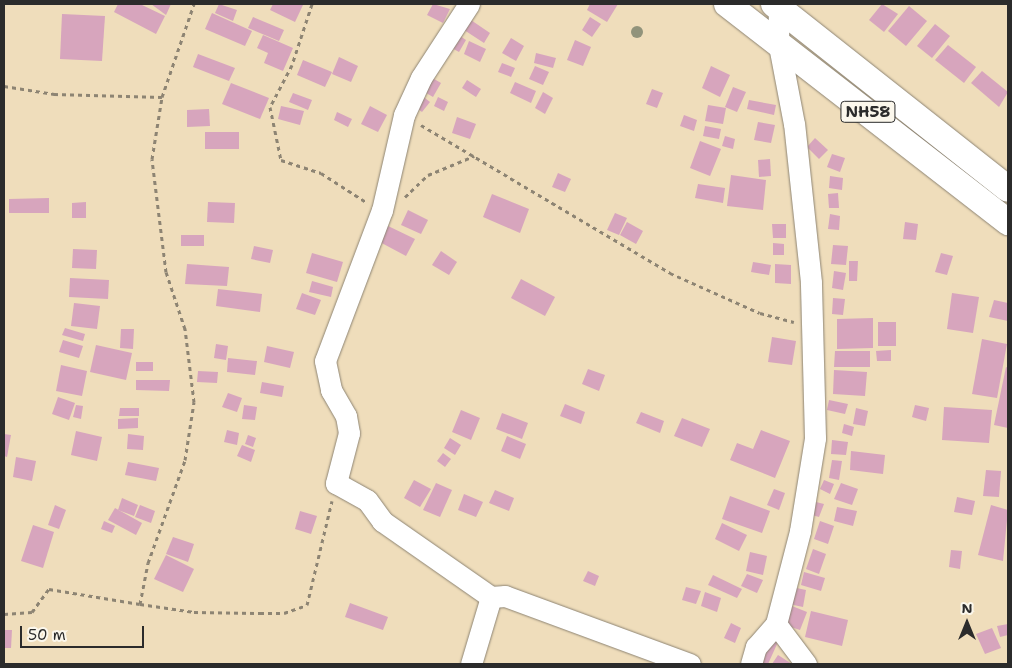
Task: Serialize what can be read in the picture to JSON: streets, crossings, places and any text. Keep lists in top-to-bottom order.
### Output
{
  "streets": {
    "main road": ["NH58"]
  },
  "scale_bar": "50 m",
  "north": "top"
}
